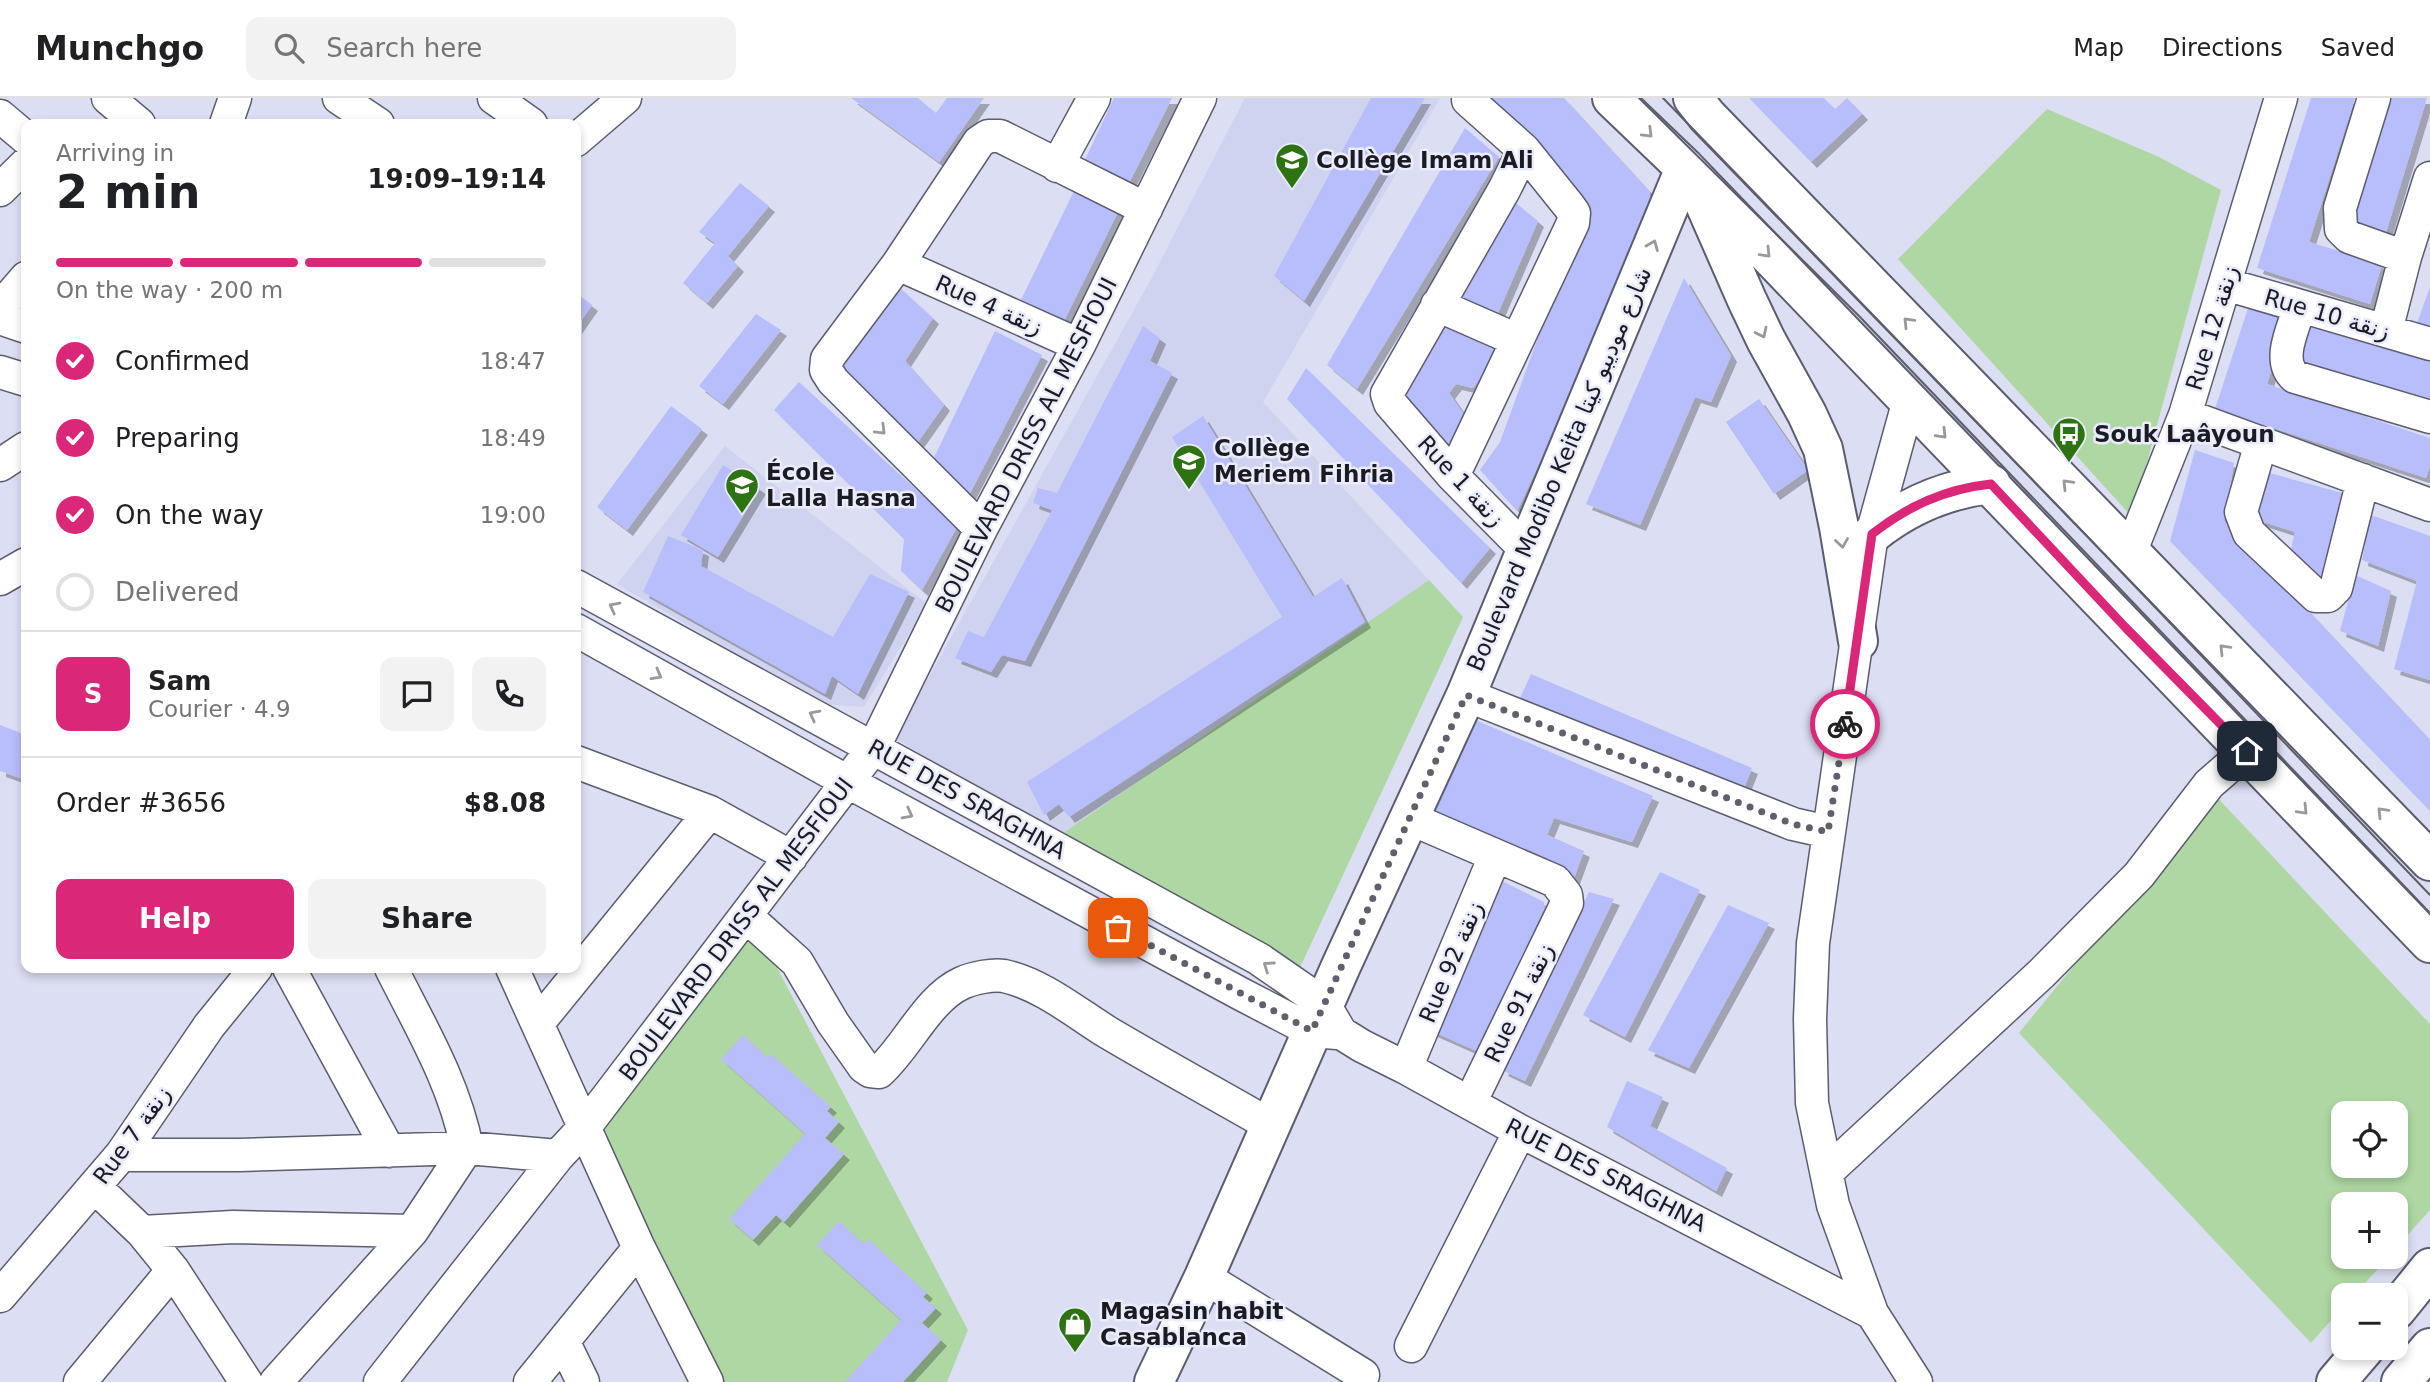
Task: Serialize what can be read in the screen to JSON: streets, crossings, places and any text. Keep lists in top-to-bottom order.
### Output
{
  "streets": {
    "main road": ["Boulevard Modibo Keita شارع موديبو كيتا"],
    "street": [
      "Rue 4 زنقة",
      "Rue 10 زنقة",
      "Rue 12 زنقة",
      "BOULEVARD DRISS AL MESFIOUI",
      "Rue 1 زنقة",
      "RUE DES SRAGHNA",
      "Rue 92 زنقة",
      "Rue 91 زنقة",
      "Rue 7 زنقة"
    ]
  },
  "crossings": [
    ["Rue 4 زنقة", "BOULEVARD DRISS AL MESFIOUI"],
    ["Rue 10 زنقة", "Rue 12 زنقة"],
    ["BOULEVARD DRISS AL MESFIOUI", "RUE DES SRAGHNA"],
    ["Boulevard Modibo Keita شارع موديبو كيتا", "Rue 1 زنقة"],
    ["Boulevard Modibo Keita شارع موديبو كيتا", "RUE DES SRAGHNA"],
    ["RUE DES SRAGHNA", "Rue 92 زنقة"],
    ["RUE DES SRAGHNA", "Rue 91 زنقة"],
    ["Rue 92 زنقة", "Rue 91 زنقة"]
  ],
  "places": {
    "school or university": ["Collège Imam Ali", "Collège Meriem Fihria", "École Lalla Hasna"],
    "bus stop": ["Souk Laâyoun"],
    "shop": ["Magasin habit Casablanca"]
  },
  "page": {
    "header": "Munchgo",
    "search": "Search here",
    "nav": ["Map", "Directions", "Saved"],
    "heading": ["2 min", "Arriving in", "19:09–19:14"],
    "panel": [
      "Sam",
      "Courier · 4.9",
      "Order #3656",
      "$8.08"
    ],
    "bar": "On the way · 200 m",
    "list": [
      ["Confirmed", "18:47"],
      ["Preparing", "18:49"],
      ["On the way", "19:00"],
      "Delivered"
    ],
    "round": "S",
    "buttons": ["Help", "Share"],
    "map_buttons": ["+", "−"]
  }
}
